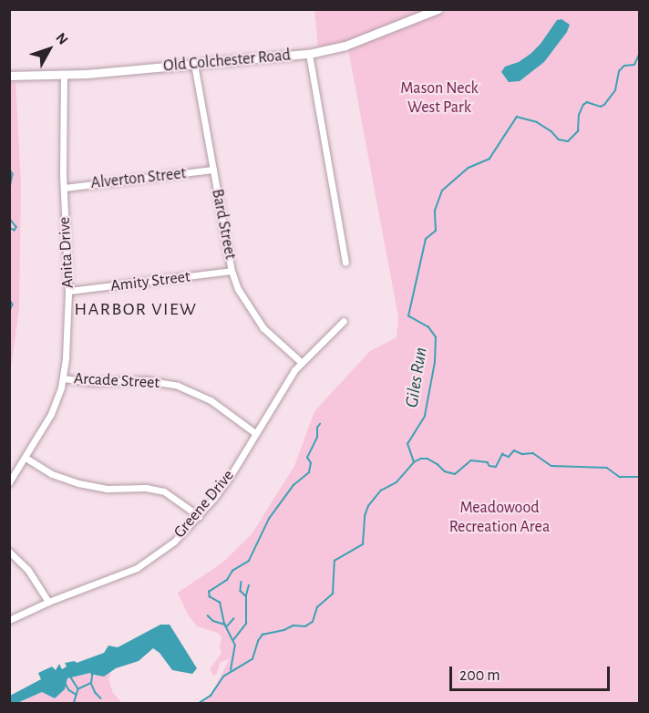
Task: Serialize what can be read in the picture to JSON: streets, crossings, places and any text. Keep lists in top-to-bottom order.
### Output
{
  "streets": {
    "street": [
      "Old Colchester Road",
      "Alverton Street",
      "Bard Street",
      "Anita Drive",
      "Amity Street",
      "Arcade Street",
      "Greene Drive"
    ]
  },
  "crossings": [
    ["Old Colchester Road", "Bard Street"],
    ["Old Colchester Road", "Anita Drive"],
    ["Alverton Street", "Bard Street"],
    ["Alverton Street", "Anita Drive"],
    ["Bard Street", "Amity Street"],
    ["Bard Street", "Greene Drive"],
    ["Anita Drive", "Amity Street"],
    ["Anita Drive", "Arcade Street"],
    ["Arcade Street", "Greene Drive"]
  ],
  "districts": ["HARBOR VIEW"],
  "water": ["Giles Run"],
  "parks": ["Mason Neck West Park", "Meadowood Recreation Area"],
  "scale_bar": "200 m",
  "north": "top right"
}
